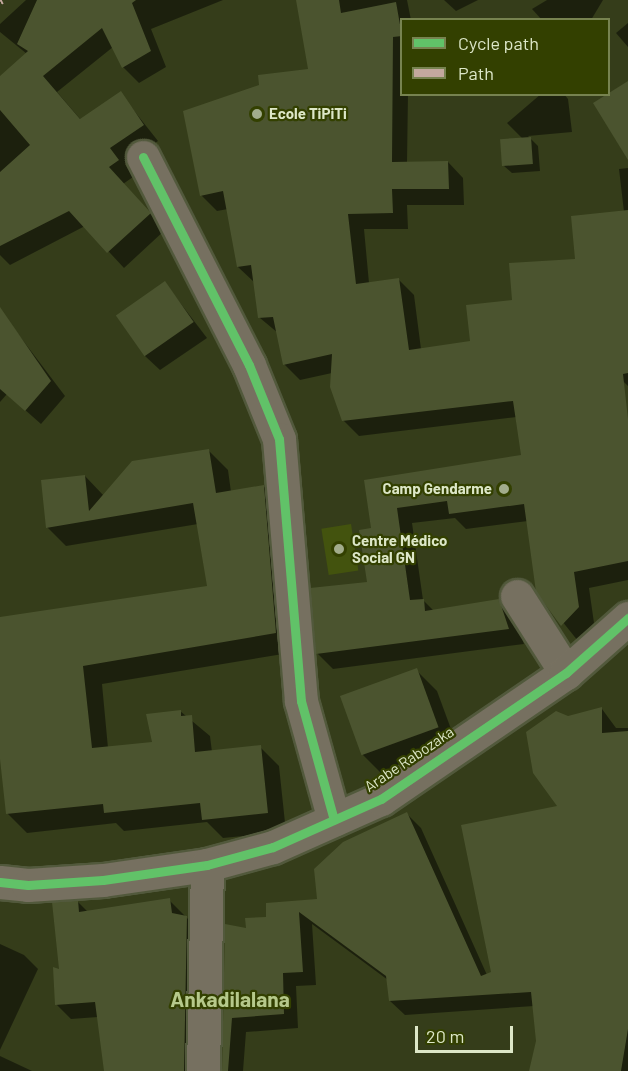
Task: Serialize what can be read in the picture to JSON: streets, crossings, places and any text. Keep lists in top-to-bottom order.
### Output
{
  "streets": {
    "street": ["Arabe Rabozaka"]
  },
  "districts": ["Ankadilalana"],
  "places": ["Ecole TiPiTi", "Camp Gendarme", "Centre Médico Social GN"],
  "legend": ["Cycle path", "Path"],
  "scale_bar": "20 m"
}
